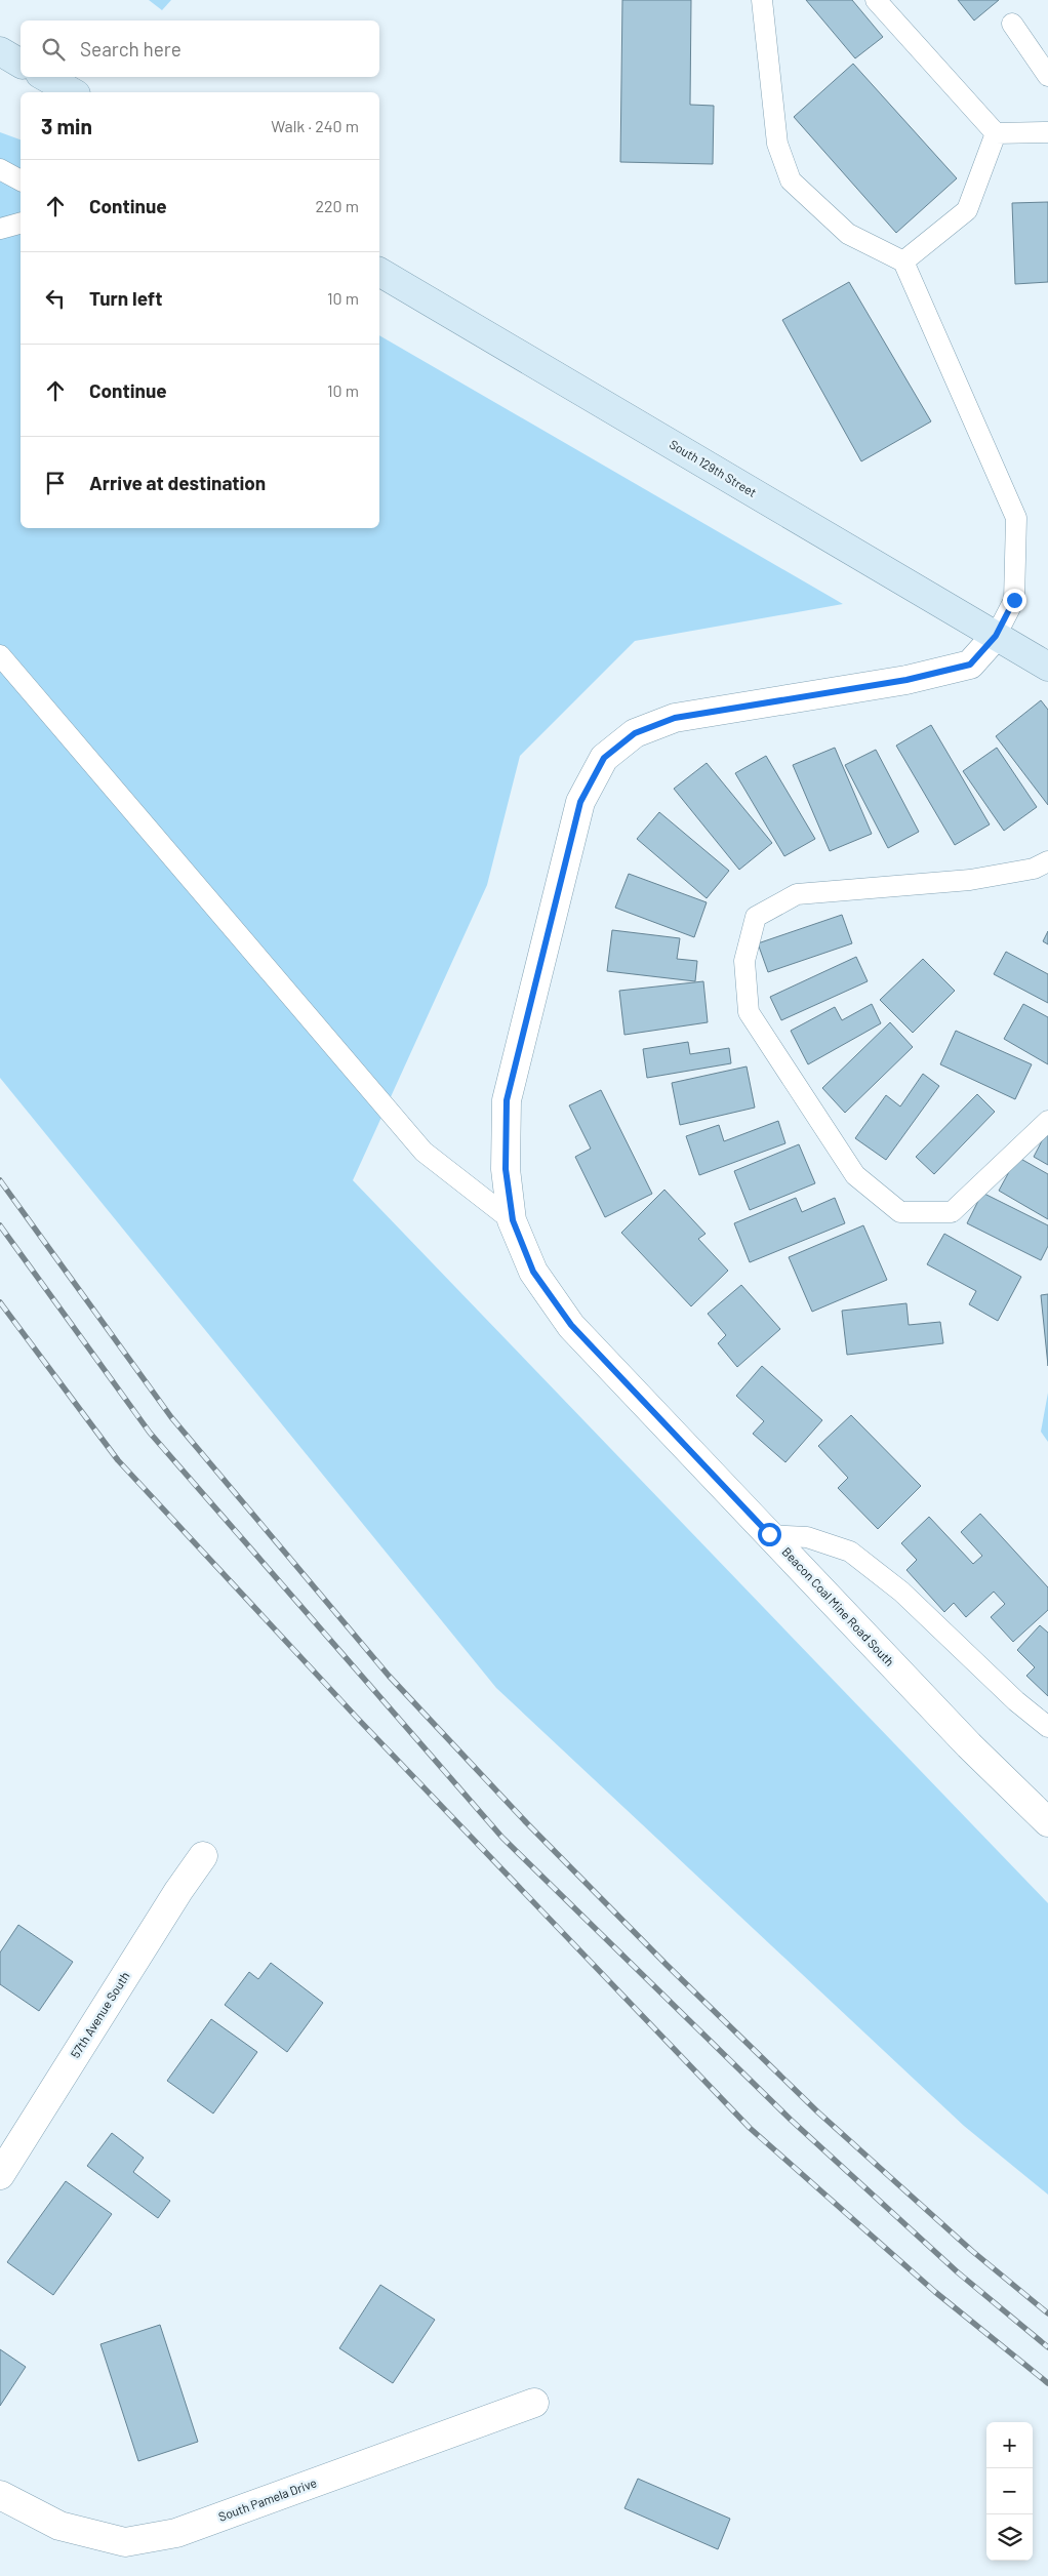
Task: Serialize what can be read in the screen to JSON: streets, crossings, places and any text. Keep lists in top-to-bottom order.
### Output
{
  "streets": {
    "street": [
      "South 129th Street",
      "Beacon Coal Mine Road South",
      "57th Avenue South",
      "South Pamela Drive"
    ]
  },
  "crossings": [
    ["South 129th Street", "Beacon Coal Mine Road South"]
  ],
  "page": {
    "search": "Search here",
    "heading": ["3 min", "Walk · 240 m"],
    "list": [
      ["Continue", "220 m"],
      ["Turn left", "10 m"],
      ["Continue", "10 m"],
      "Arrive at destination"
    ],
    "map_buttons": ["+", "−"]
  }
}
